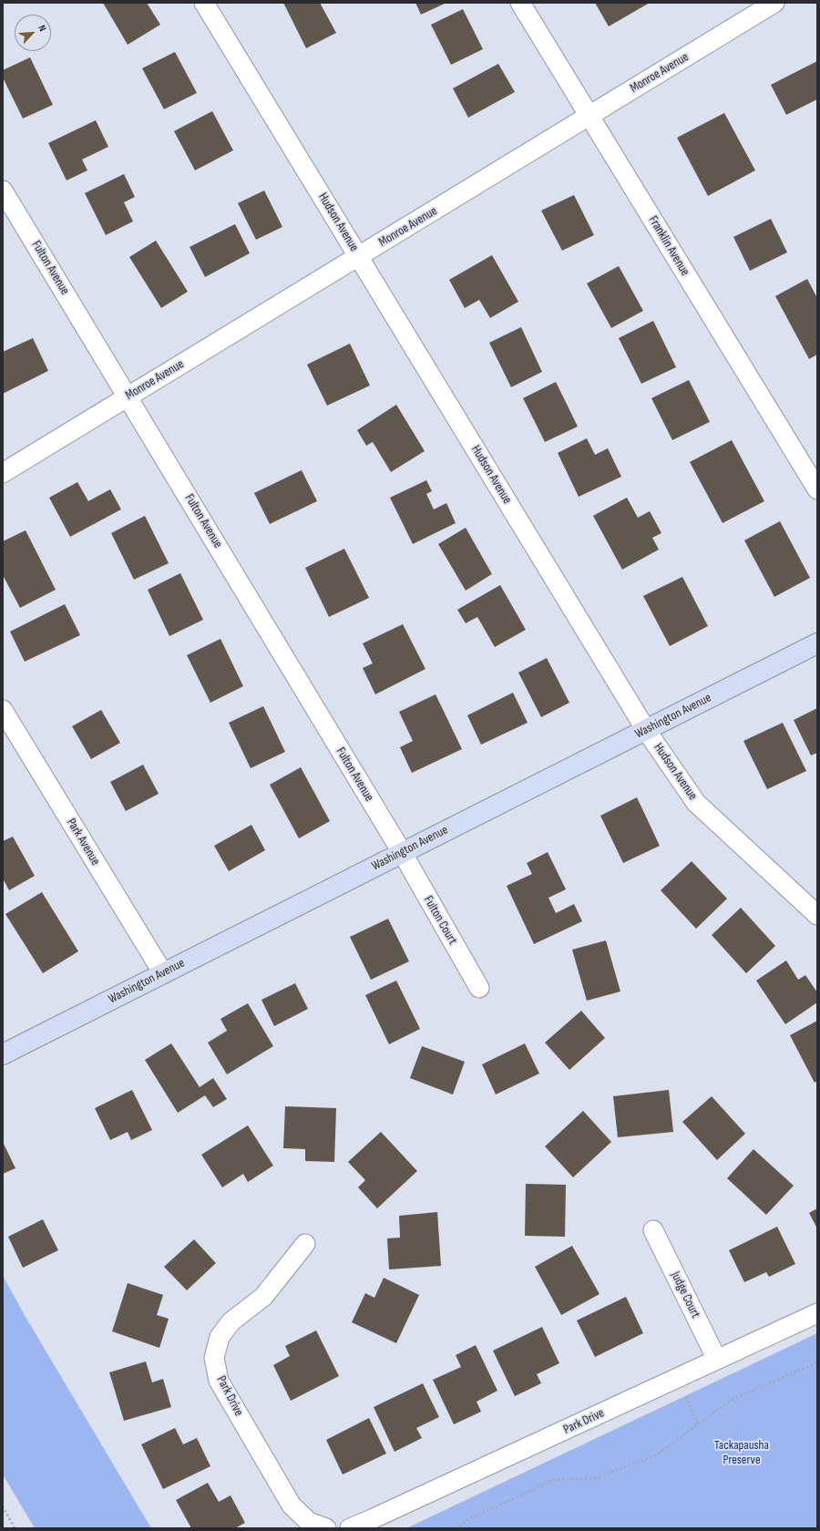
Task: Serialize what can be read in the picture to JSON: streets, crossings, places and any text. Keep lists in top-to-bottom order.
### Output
{
  "streets": {
    "street": [
      "Monroe Avenue",
      "Hudson Avenue",
      "Franklin Avenue",
      "Fulton Avenue",
      "Washington Avenue",
      "Park Avenue",
      "Fulton Court",
      "Judge Court",
      "Park Drive"
    ]
  },
  "crossings": [
    ["Monroe Avenue", "Hudson Avenue"],
    ["Monroe Avenue", "Franklin Avenue"],
    ["Monroe Avenue", "Fulton Avenue"],
    ["Hudson Avenue", "Washington Avenue"],
    ["Fulton Avenue", "Washington Avenue"],
    ["Fulton Avenue", "Fulton Court"],
    ["Washington Avenue", "Park Avenue"],
    ["Washington Avenue", "Fulton Court"],
    ["Judge Court", "Park Drive"]
  ],
  "parks": ["Tackapausha Preserve"],
  "north": "top right"
}
